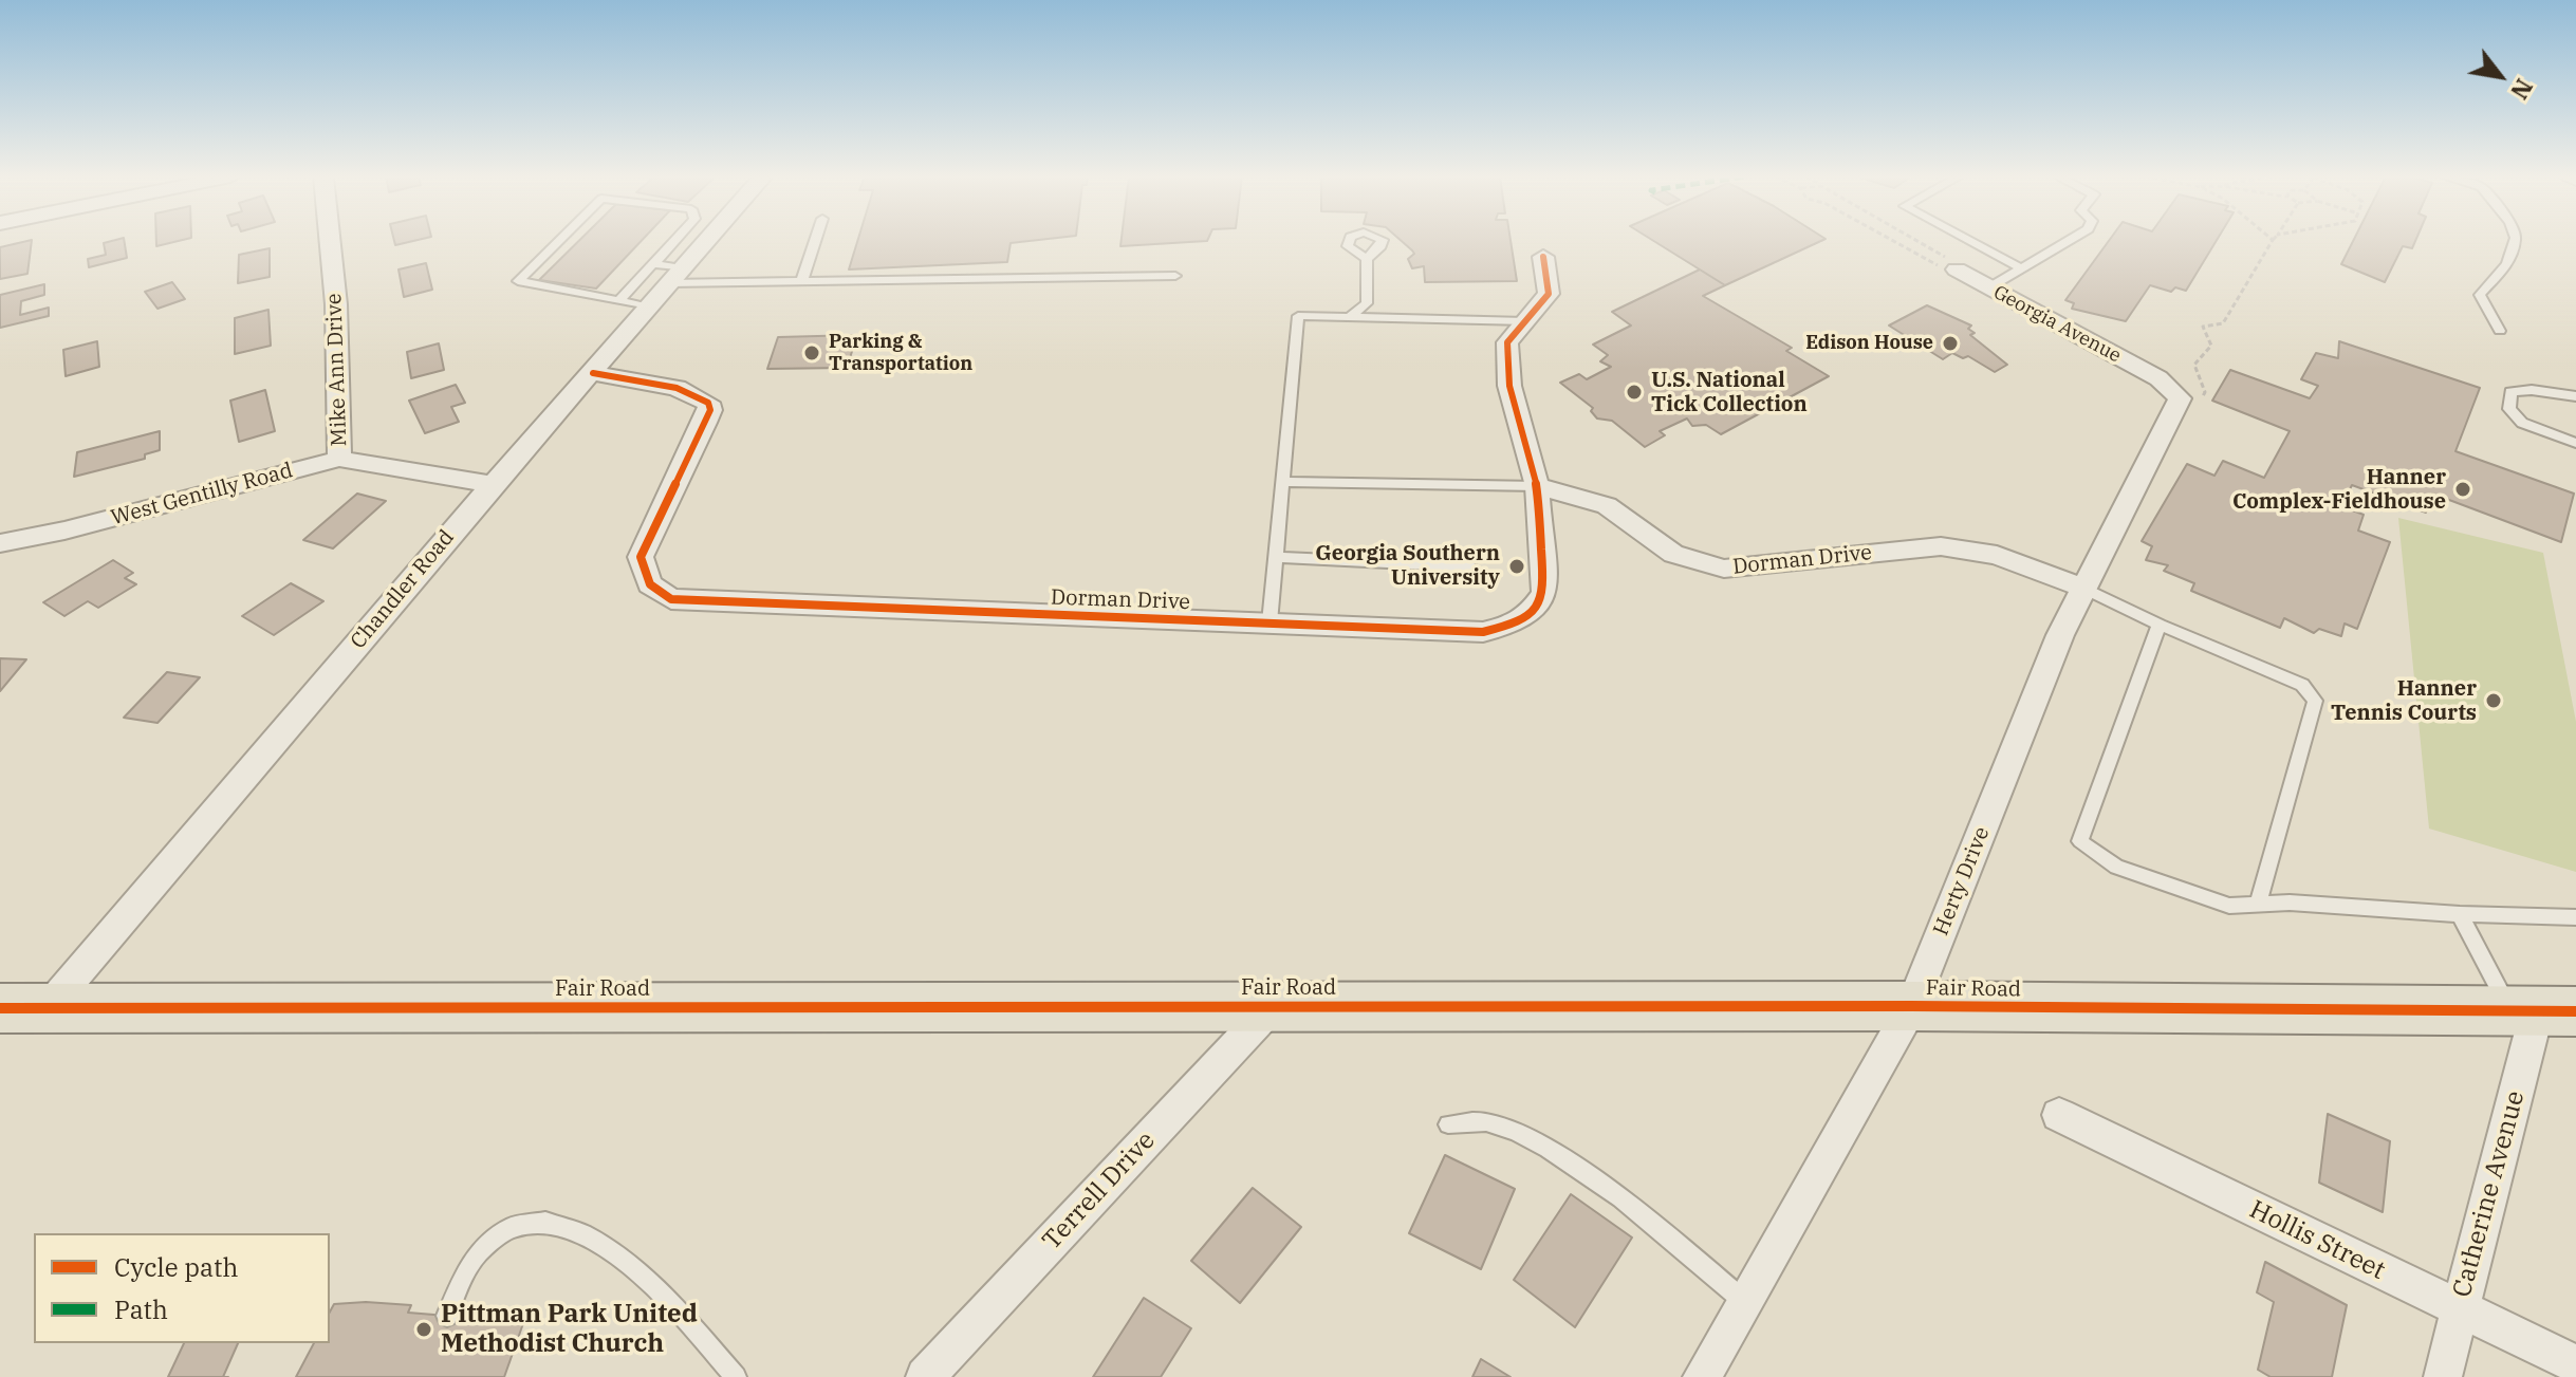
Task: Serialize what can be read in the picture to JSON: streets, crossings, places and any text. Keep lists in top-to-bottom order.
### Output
{
  "streets": {
    "main road": ["Fair Road"],
    "street": [
      "Georgia Avenue",
      "Mike Ann Drive",
      "West Gentilly Road",
      "Dorman Drive",
      "Chandler Road",
      "Herty Drive",
      "Terrell Drive",
      "Catherine Avenue",
      "Hollis Street"
    ]
  },
  "crossings": [
    ["Georgia Avenue", "Herty Drive"],
    ["Mike Ann Drive", "West Gentilly Road"],
    ["Mike Ann Drive", "Chandler Road"],
    ["Dorman Drive", "Chandler Road"],
    ["Dorman Drive", "Herty Drive"],
    ["Chandler Road", "Fair Road"],
    ["Herty Drive", "Fair Road"],
    ["Fair Road", "Terrell Drive"],
    ["Fair Road", "Catherine Avenue"],
    ["Catherine Avenue", "Hollis Street"]
  ],
  "places": [
    "Edison House",
    "Parking & Transportation",
    "U.S. National Tick Collection",
    "Hanner Complex-Fieldhouse",
    "Georgia Southern University",
    "Hanner Tennis Courts",
    "Pittman Park United Methodist Church"
  ],
  "legend": ["Cycle path", "Path"],
  "north": "bottom right"
}
